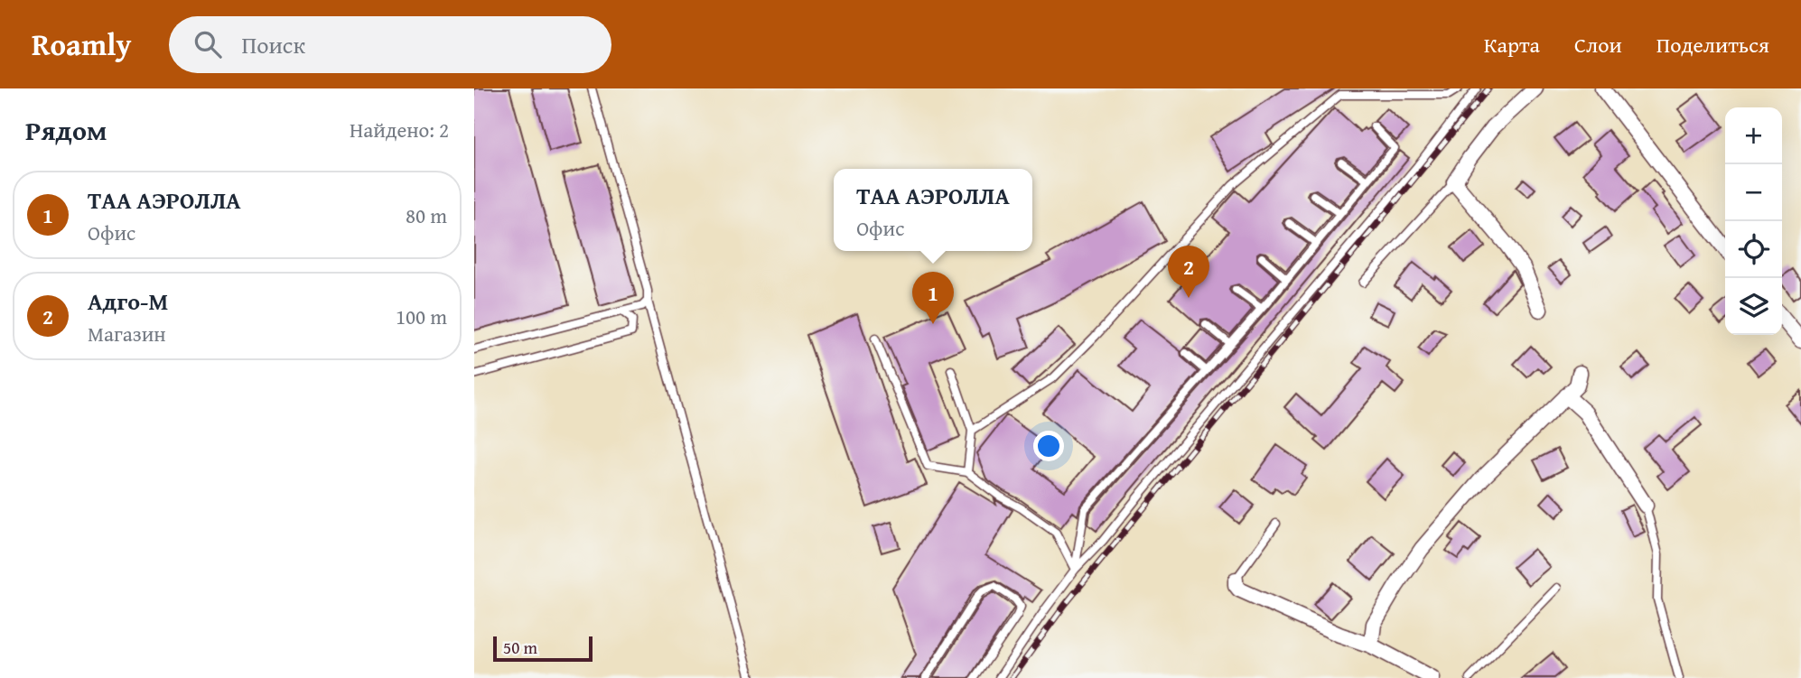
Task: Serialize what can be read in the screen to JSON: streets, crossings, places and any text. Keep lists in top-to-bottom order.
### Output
{
  "scale_bar": "50 m",
  "page": {
    "header": "Roamly",
    "search": "Поиск",
    "nav": ["Карта", "Слои", "Поделиться"],
    "heading": ["Рядом", "Найдено: 2"],
    "map_buttons": ["+", "−"],
    "popup": ["ТАА АЭРОЛЛА", "Офис"],
    "list": [
      {
        "mark": "1",
        "name": "ТАА АЭРОЛЛА",
        "note": "Офис",
        "value": "80 m"
      },
      {
        "mark": "2",
        "name": "Адго-М",
        "note": "Магазин",
        "value": "100 m"
      }
    ],
    "pins": ["2", "1"],
    "scale": "50 m"
  }
}
